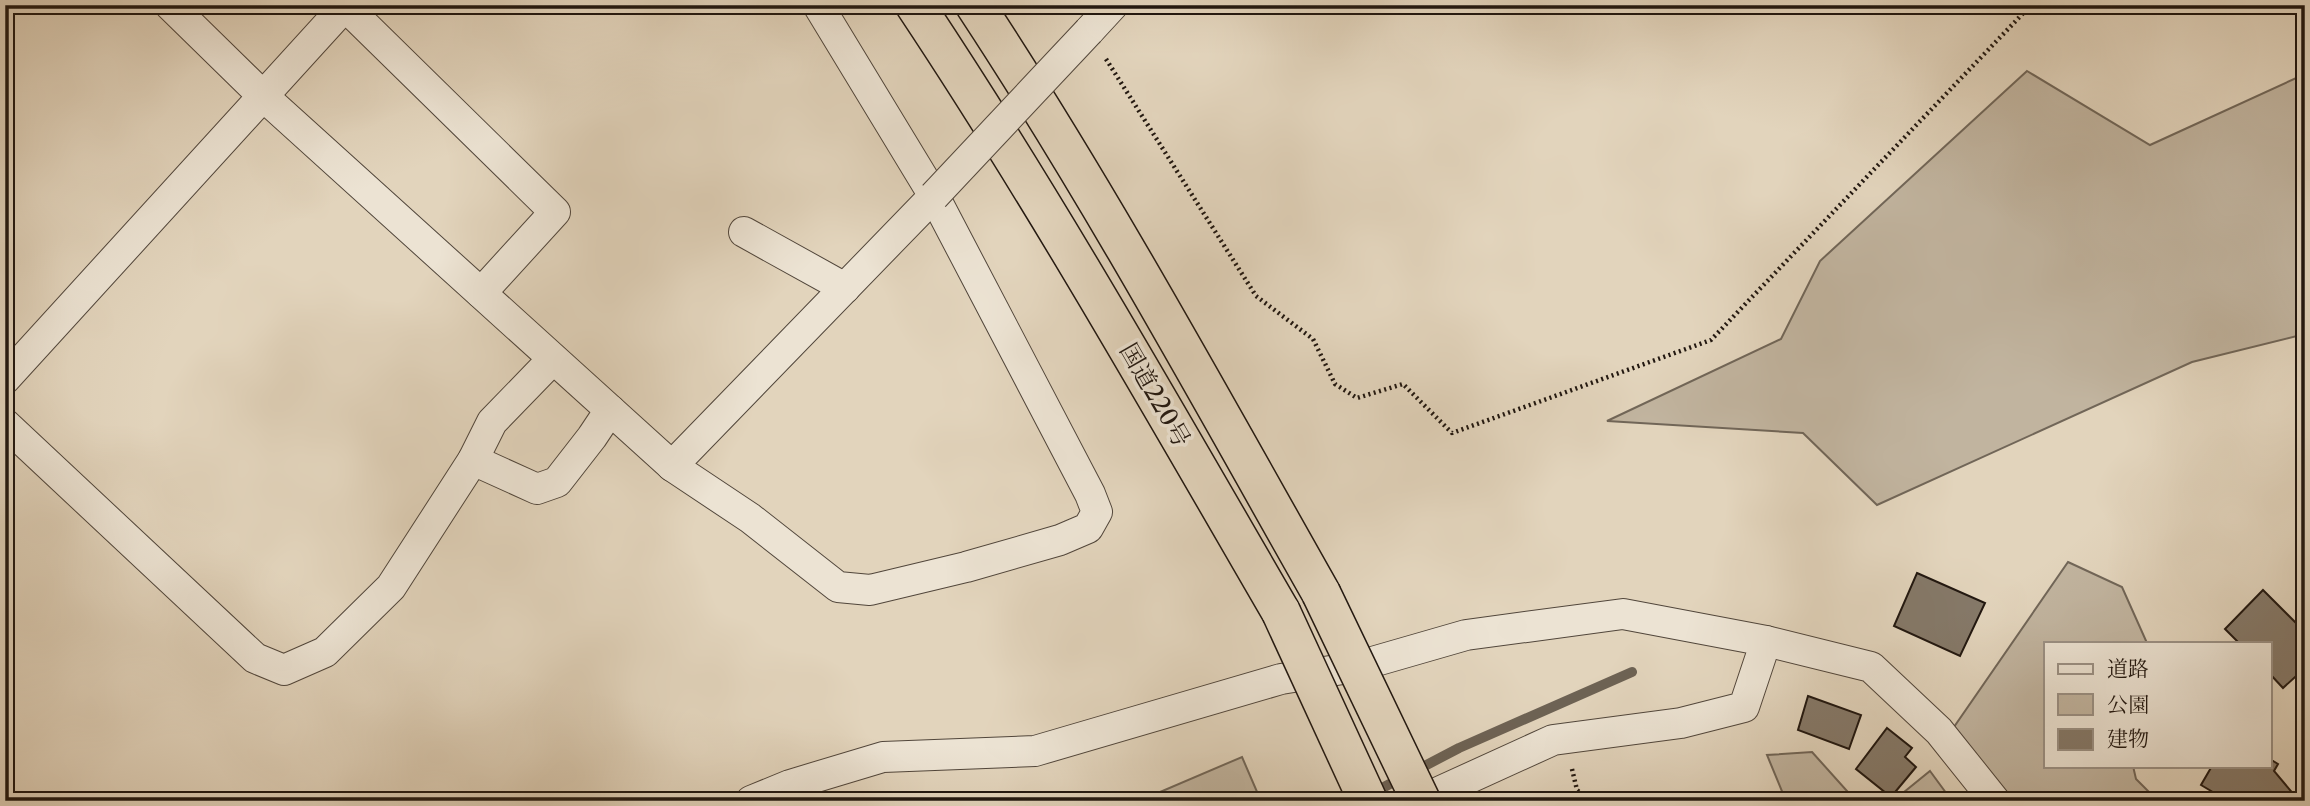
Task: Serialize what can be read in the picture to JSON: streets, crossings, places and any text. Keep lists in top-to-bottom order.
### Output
{
  "streets": {
    "highway": ["国道220号"]
  },
  "legend": ["道路", "公園", "建物"]
}
